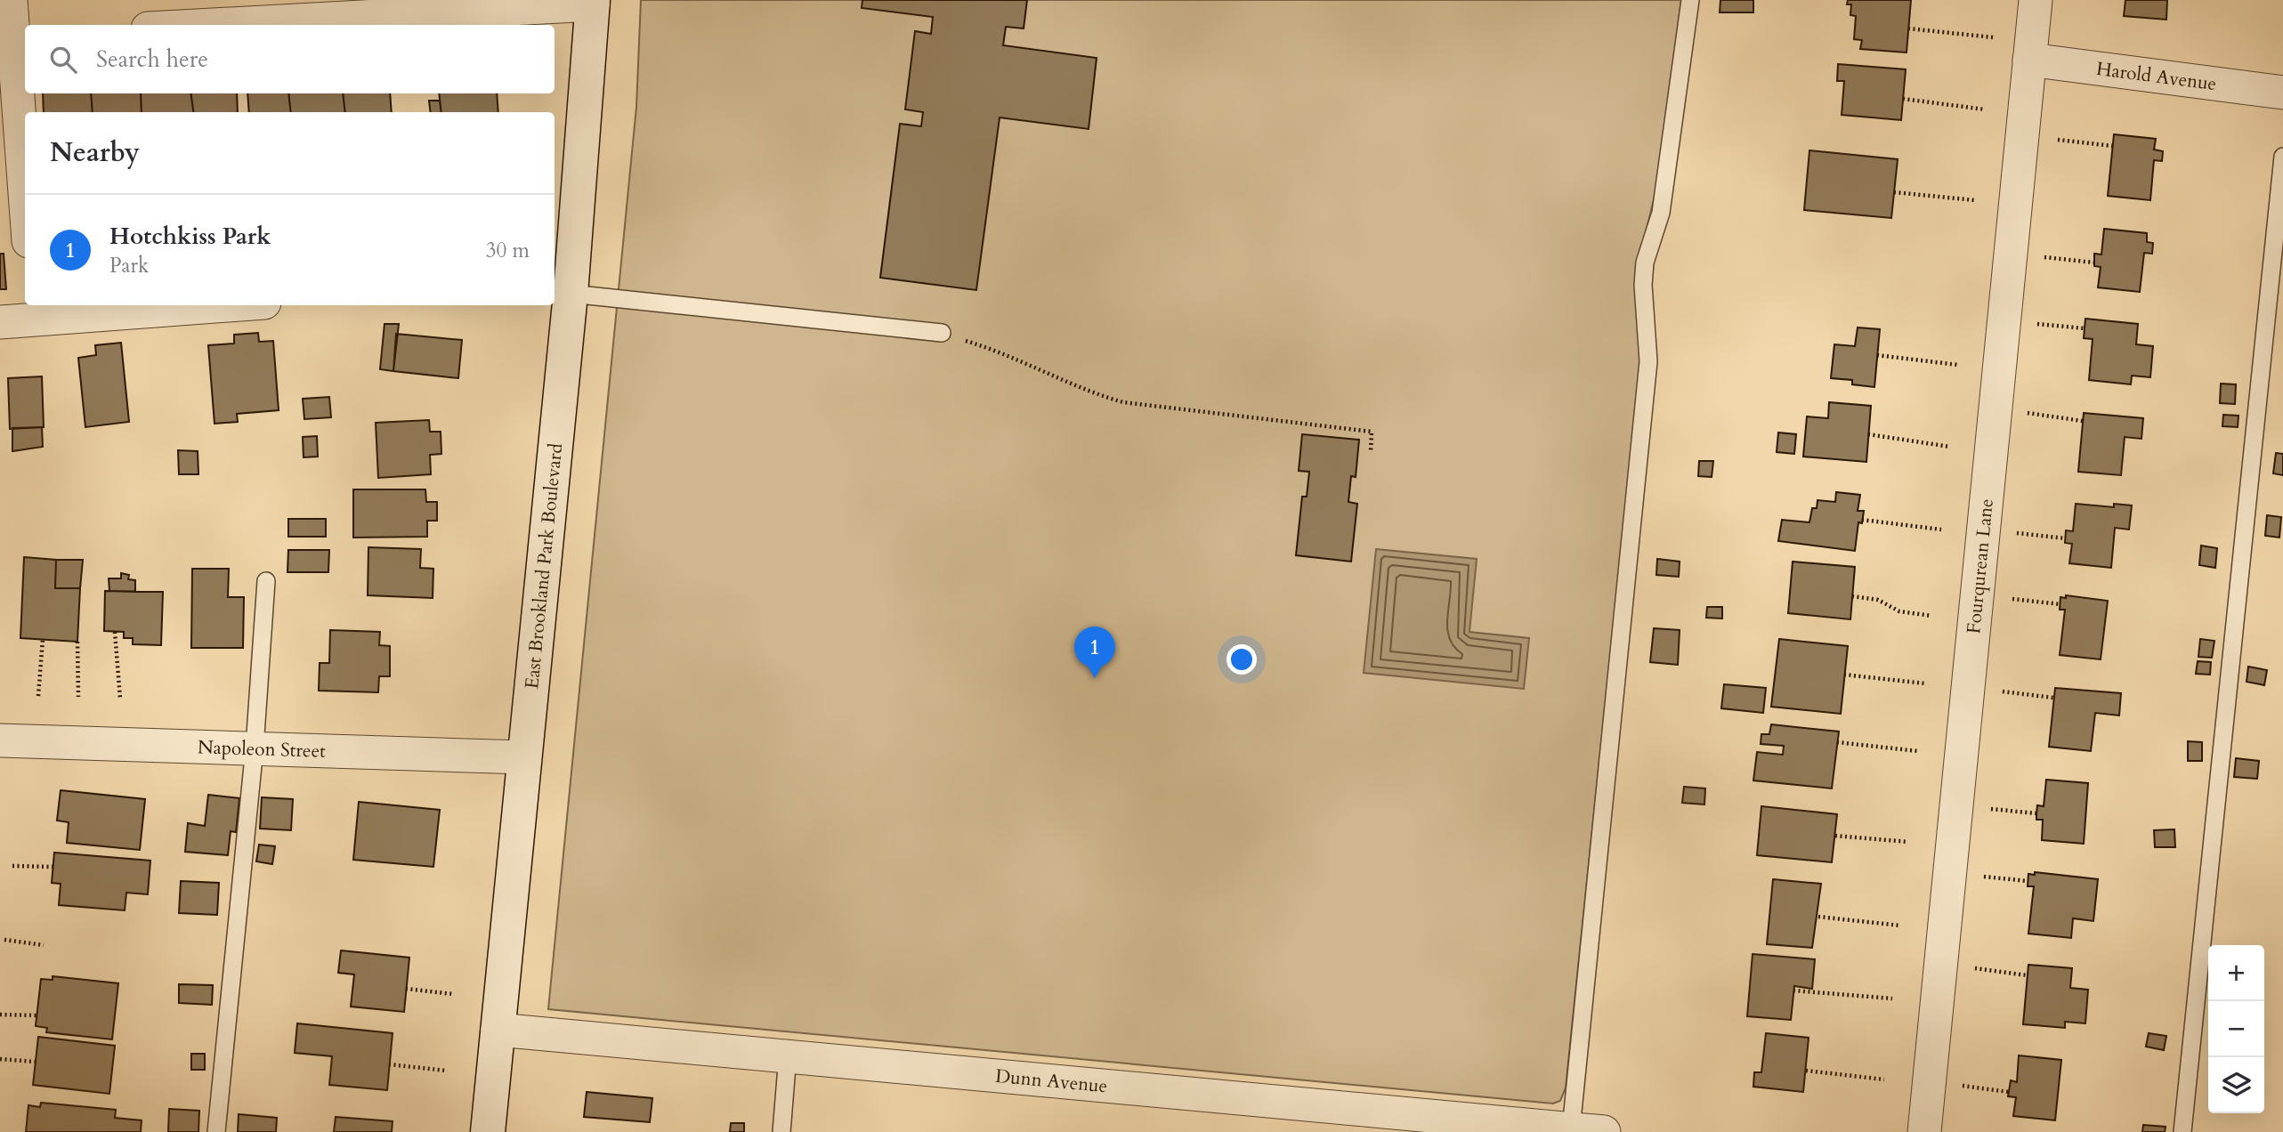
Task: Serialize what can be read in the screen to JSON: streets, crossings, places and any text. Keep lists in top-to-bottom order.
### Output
{
  "streets": {
    "main road": ["East Brookland Park Boulevard"],
    "street": [
      "Harold Avenue",
      "Fourqurean Lane",
      "Napoleon Street",
      "Dunn Avenue"
    ]
  },
  "crossings": [
    ["Harold Avenue", "Fourqurean Lane"],
    ["East Brookland Park Boulevard", "Napoleon Street"],
    ["East Brookland Park Boulevard", "Dunn Avenue"]
  ],
  "page": {
    "search": "Search here",
    "heading": "Nearby",
    "list": [
      {
        "mark": "1",
        "name": "Hotchkiss Park",
        "note": "Park",
        "value": "30 m"
      }
    ],
    "pins": "1",
    "map_buttons": ["+", "−"]
  }
}
